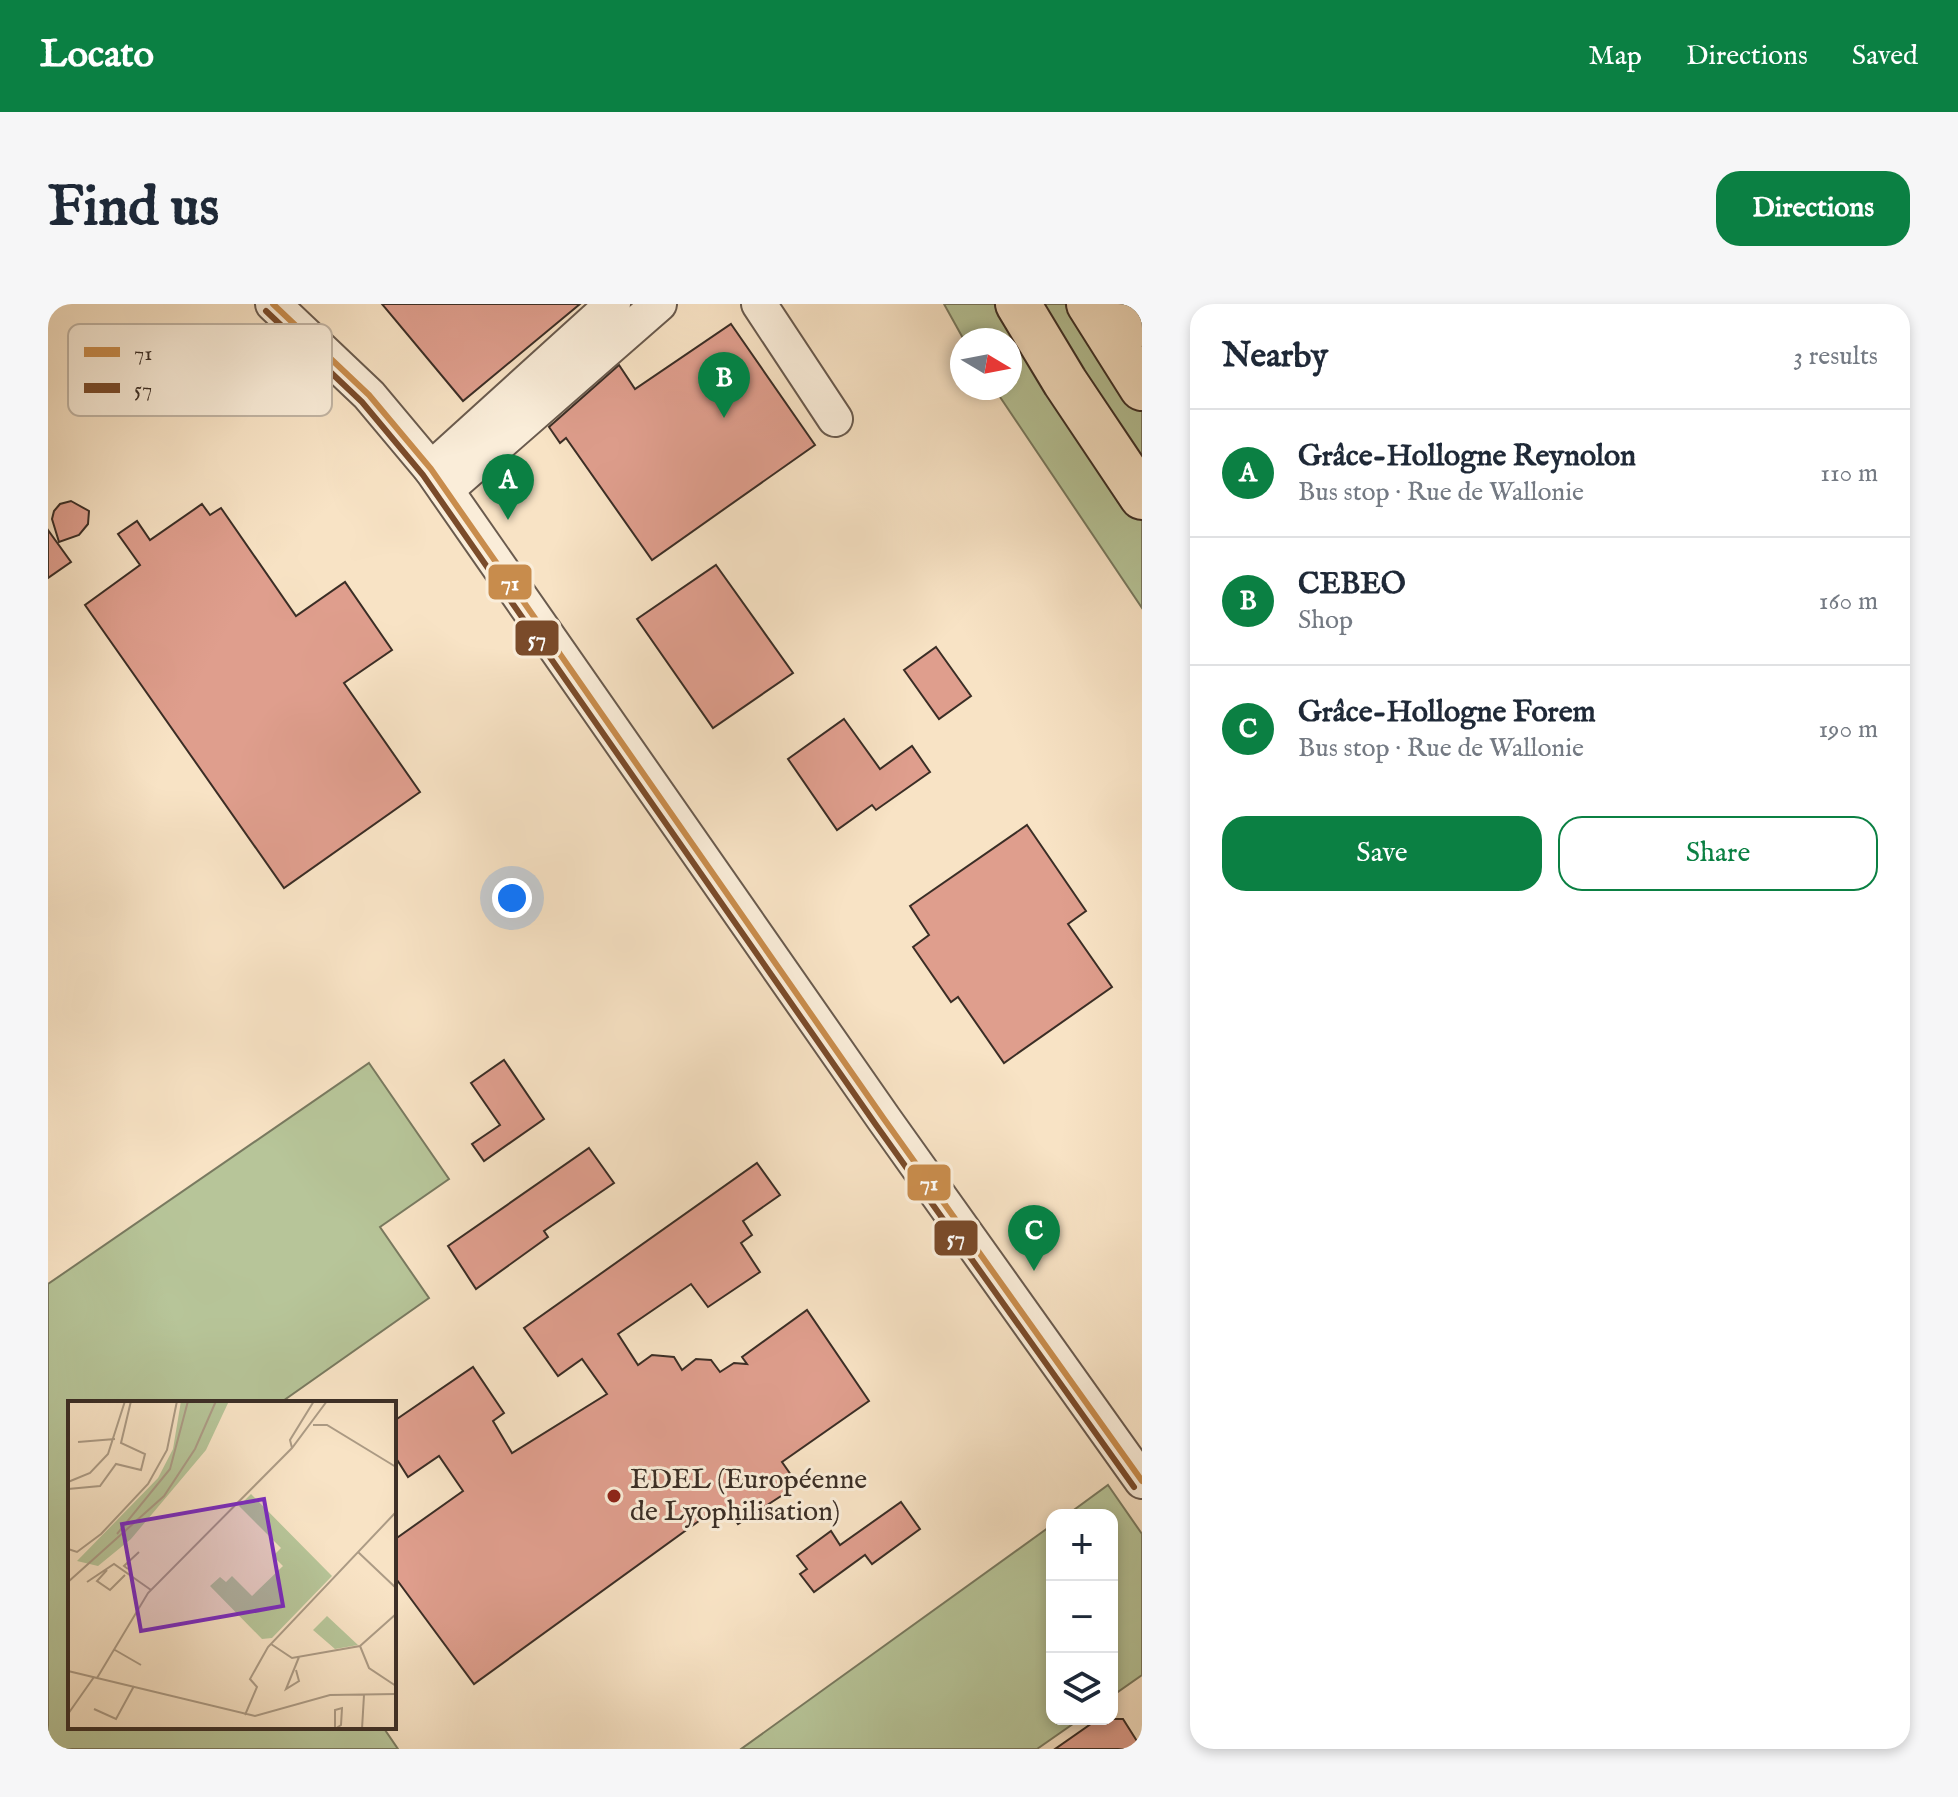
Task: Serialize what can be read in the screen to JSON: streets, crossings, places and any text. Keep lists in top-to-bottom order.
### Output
{
  "places": ["EDEL (Européenne de Lyophilisation)"],
  "lines": ["transit line 71", "transit line 57"],
  "legend": ["71", "57"],
  "north": "right",
  "page": {
    "header": "Locato",
    "nav": ["Map", "Directions", "Saved"],
    "buttons": [
      "Directions",
      ["Save", "Share"]
    ],
    "title": "Find us",
    "heading": ["Nearby", "3 results"],
    "pins": ["B", "A", "C"],
    "list": [
      {
        "mark": "A",
        "name": "Grâce-Hollogne Reynolon",
        "note": "Bus stop · Rue de Wallonie",
        "value": "110 m"
      },
      {
        "mark": "B",
        "name": "CEBEO",
        "note": "Shop",
        "value": "160 m"
      },
      {
        "mark": "C",
        "name": "Grâce-Hollogne Forem",
        "note": "Bus stop · Rue de Wallonie",
        "value": "190 m"
      }
    ],
    "map_buttons": ["+", "−"]
  }
}
